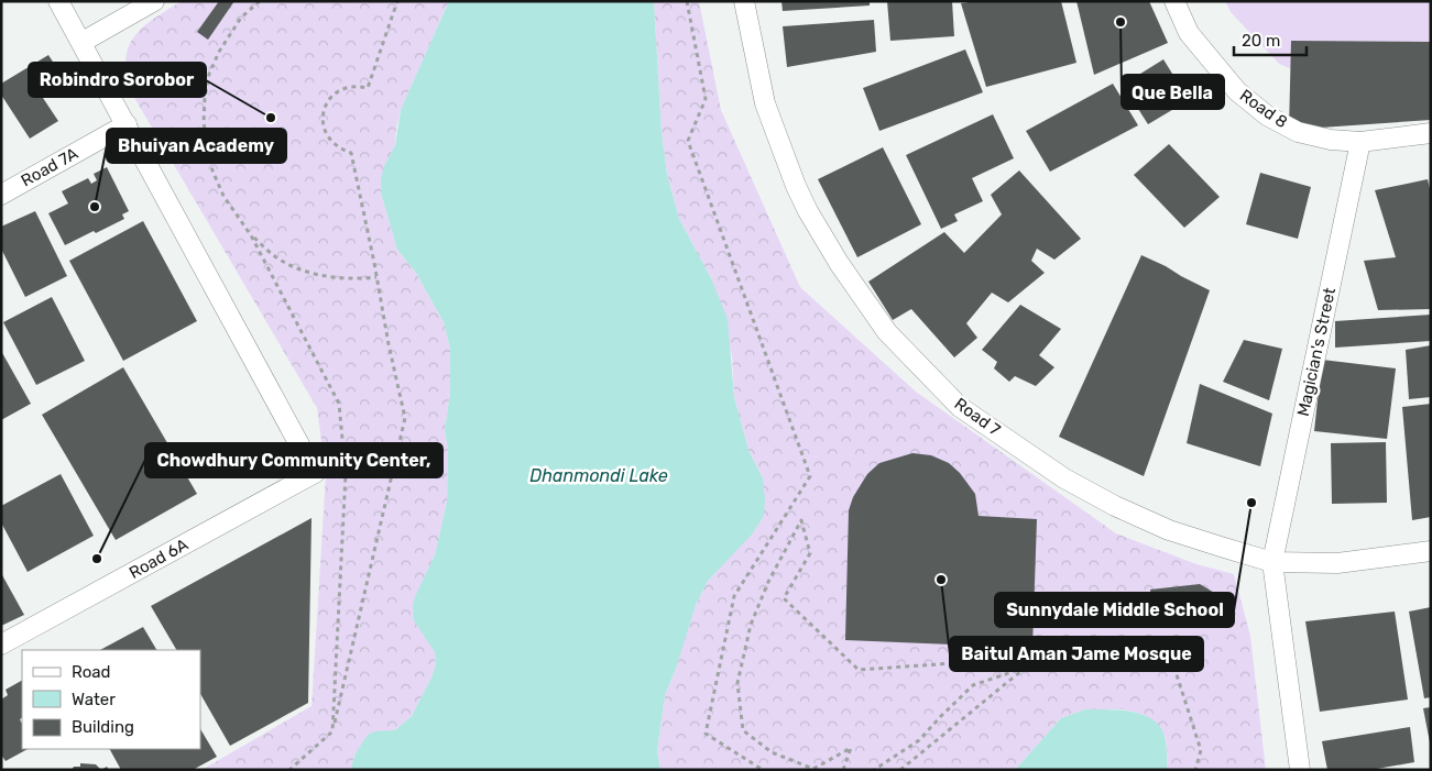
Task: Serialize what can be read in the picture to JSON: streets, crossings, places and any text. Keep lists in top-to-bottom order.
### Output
{
  "streets": {
    "street": [
      "Road 8",
      "Road 7A",
      "Magician's Street",
      "Road 7",
      "Road 6A"
    ]
  },
  "crossings": [
    ["Road 8", "Magician's Street"],
    ["Road 7A", "Road 6A"],
    ["Magician's Street", "Road 7"]
  ],
  "water": ["Dhanmondi Lake"],
  "places": [
    "Que Bella",
    "Robindro Sorobor",
    "Bhuiyan Academy",
    "Sunnydale Middle School",
    "Chowdhury Community Center,",
    "Baitul Aman Jame Mosque"
  ],
  "legend": ["Road", "Water", "Building"],
  "scale_bar": "20 m"
}
